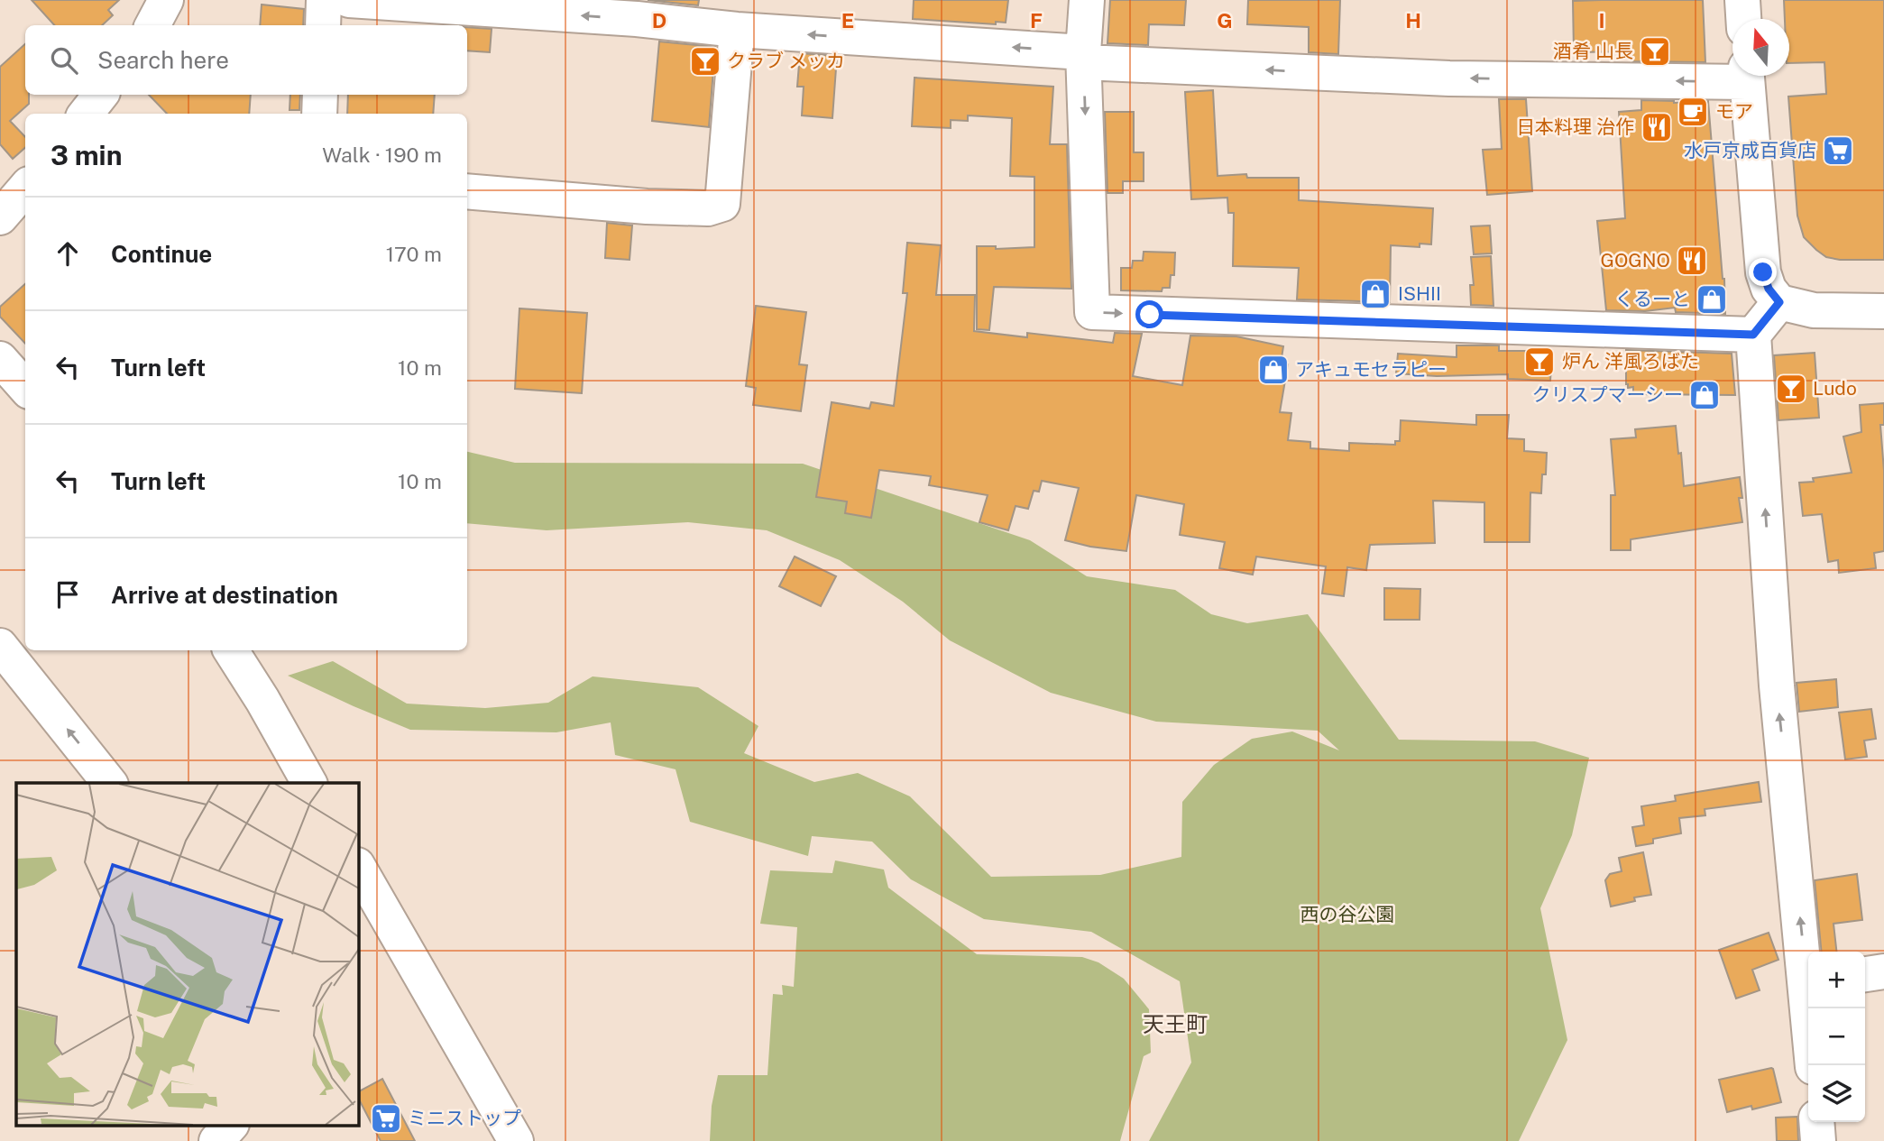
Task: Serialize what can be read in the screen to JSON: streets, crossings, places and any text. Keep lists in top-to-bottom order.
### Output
{
  "districts": ["天王町"],
  "parks": ["西の谷公園"],
  "places": {
    "bar": [
      "酒肴 山長",
      "クラブ メッカ",
      "炉ん 洋風ろばた",
      "Ludo"
    ],
    "cafe": ["モア"],
    "restaurant": ["日本料理 治作", "GOGNO"],
    "supermarket": ["水戸京成百貨店", "ミニストップ"],
    "shop": [
      "ISHII",
      "くるーと",
      "アキュモセラピー",
      "クリスプマーシー"
    ]
  },
  "north": "top",
  "page": {
    "search": "Search here",
    "heading": ["3 min", "Walk · 190 m"],
    "list": [
      ["Continue", "170 m"],
      ["Turn left", "10 m"],
      ["Turn left", "10 m"],
      "Arrive at destination"
    ],
    "map_buttons": ["+", "−"]
  },
  "grid": {
    "columns": [
      "D",
      "E",
      "F",
      "G",
      "H",
      "I"
    ]
  }
}
